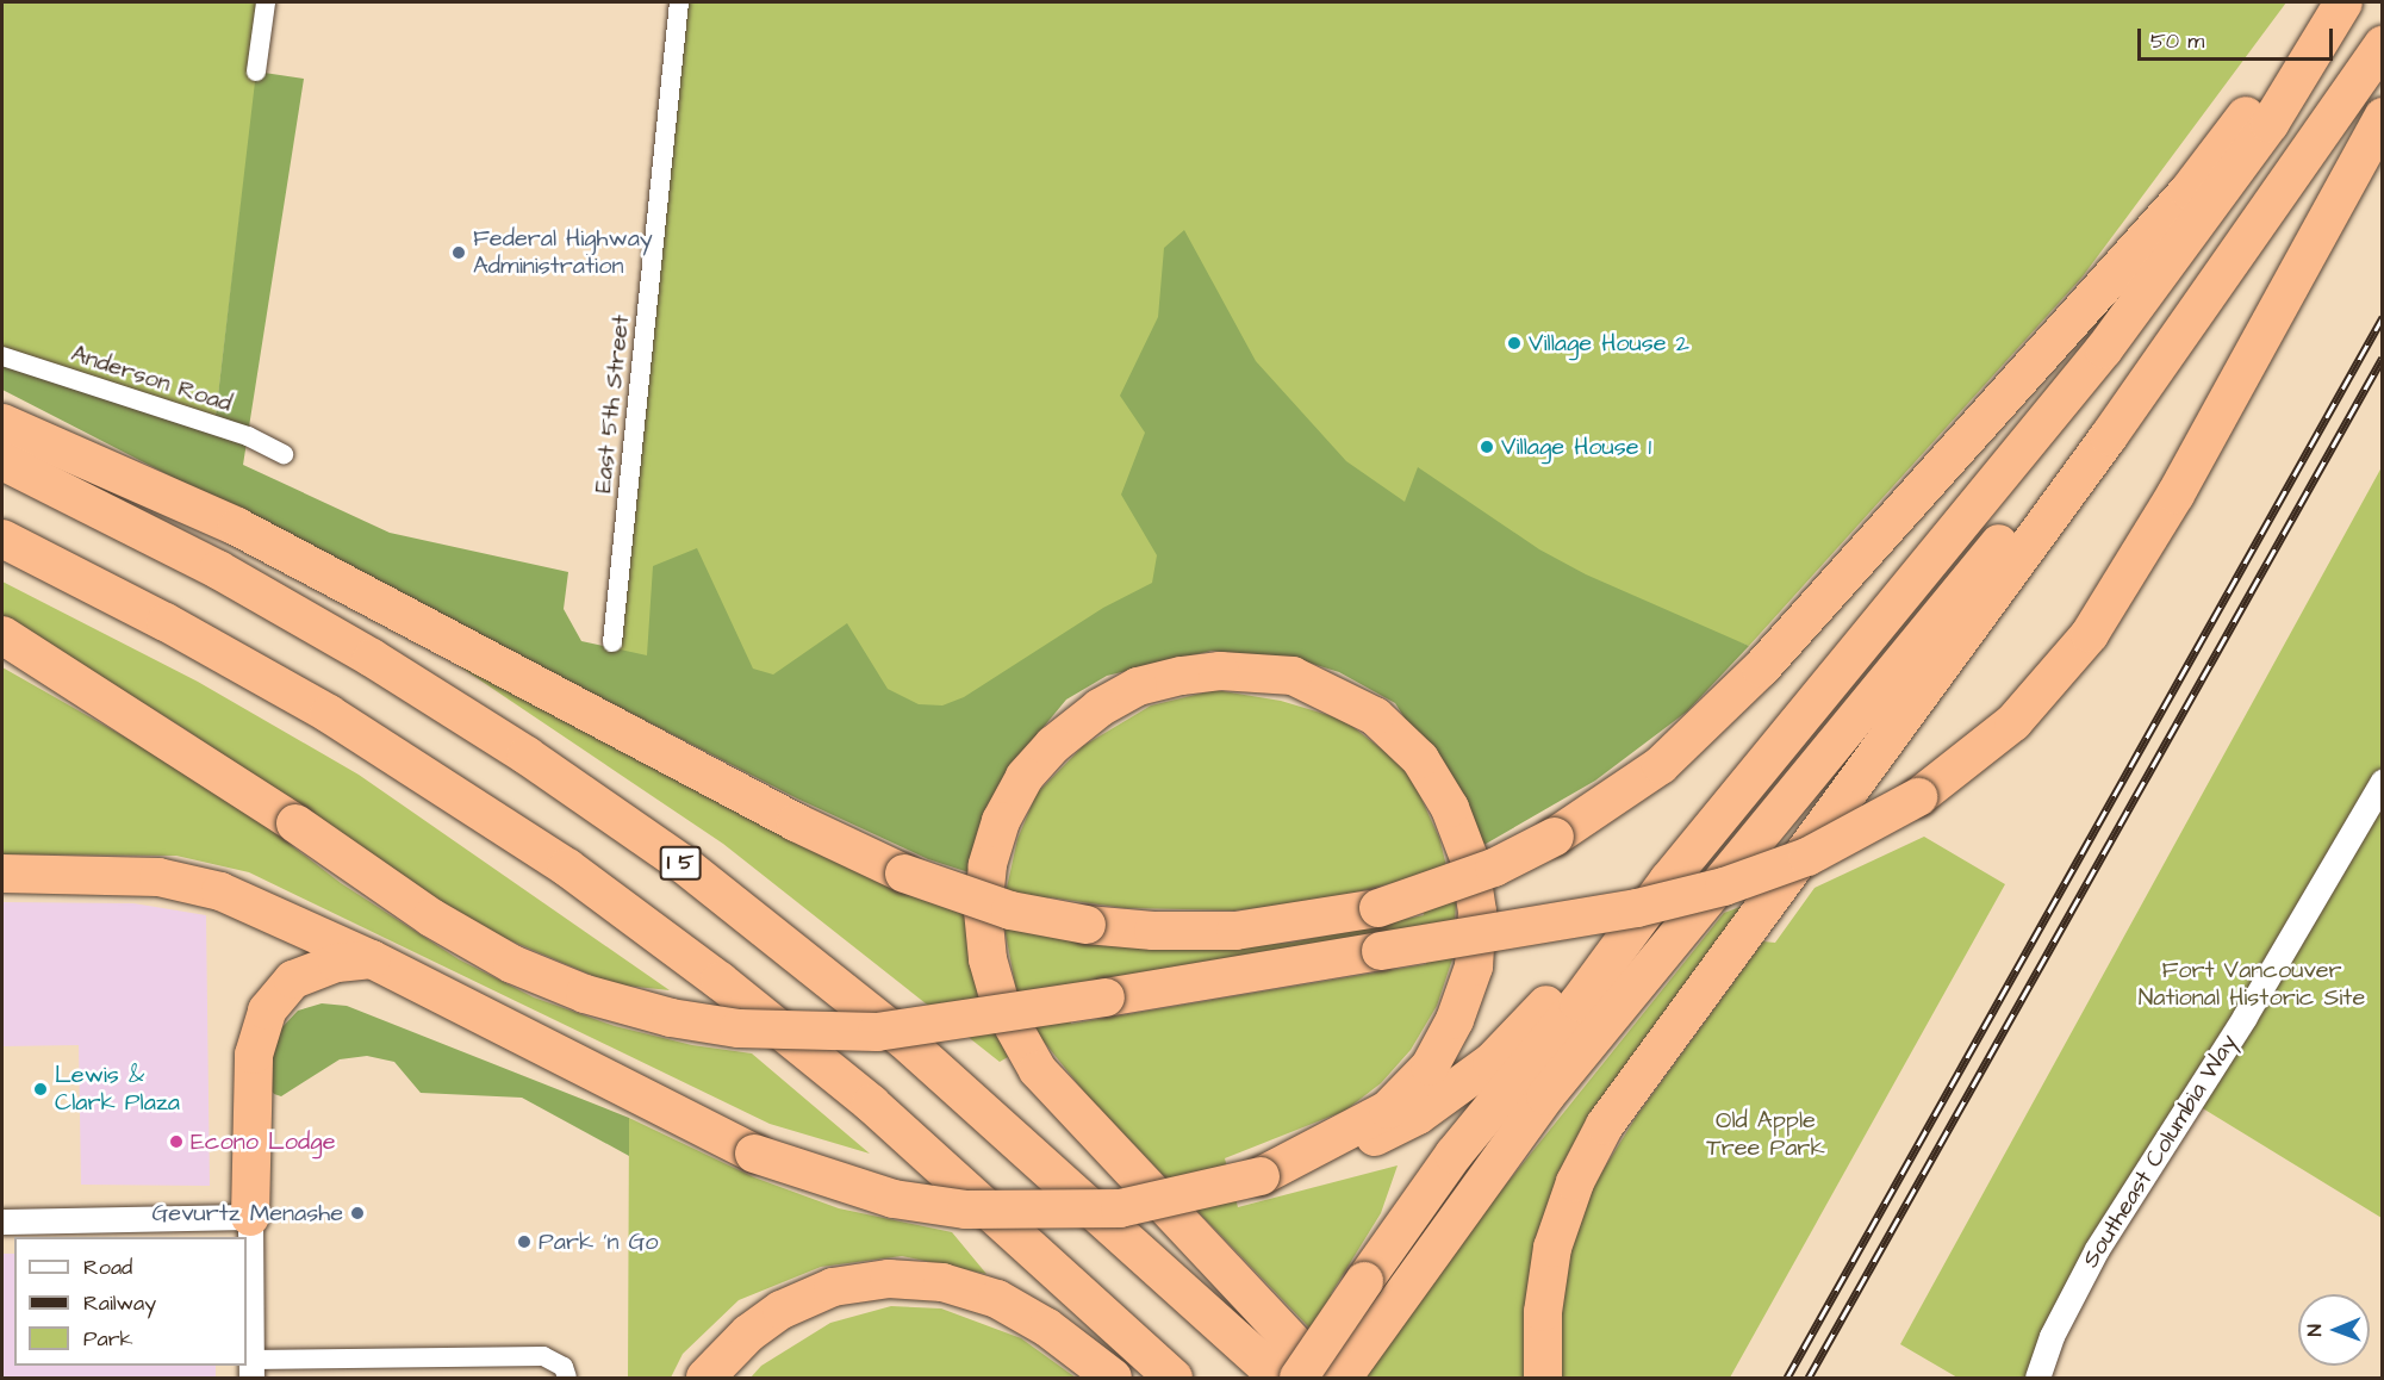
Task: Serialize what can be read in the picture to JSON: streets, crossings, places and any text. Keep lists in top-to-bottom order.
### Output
{
  "streets": {
    "highway": ["I 5"],
    "street": ["Anderson Road", "East 5th Street", "Southeast Columbia Way"]
  },
  "parks": ["Fort Vancouver National Historic Site", "Old Apple Tree Park"],
  "places": [
    "Federal Highway Administration",
    "Village House 2",
    "Village House 1",
    "Lewis & Clark Plaza",
    "Econo Lodge",
    "Gevurtz Menashe",
    "Park ‘n Go"
  ],
  "legend": ["Road", "Railway", "Park"],
  "scale_bar": "50 m",
  "north": "left"
}
